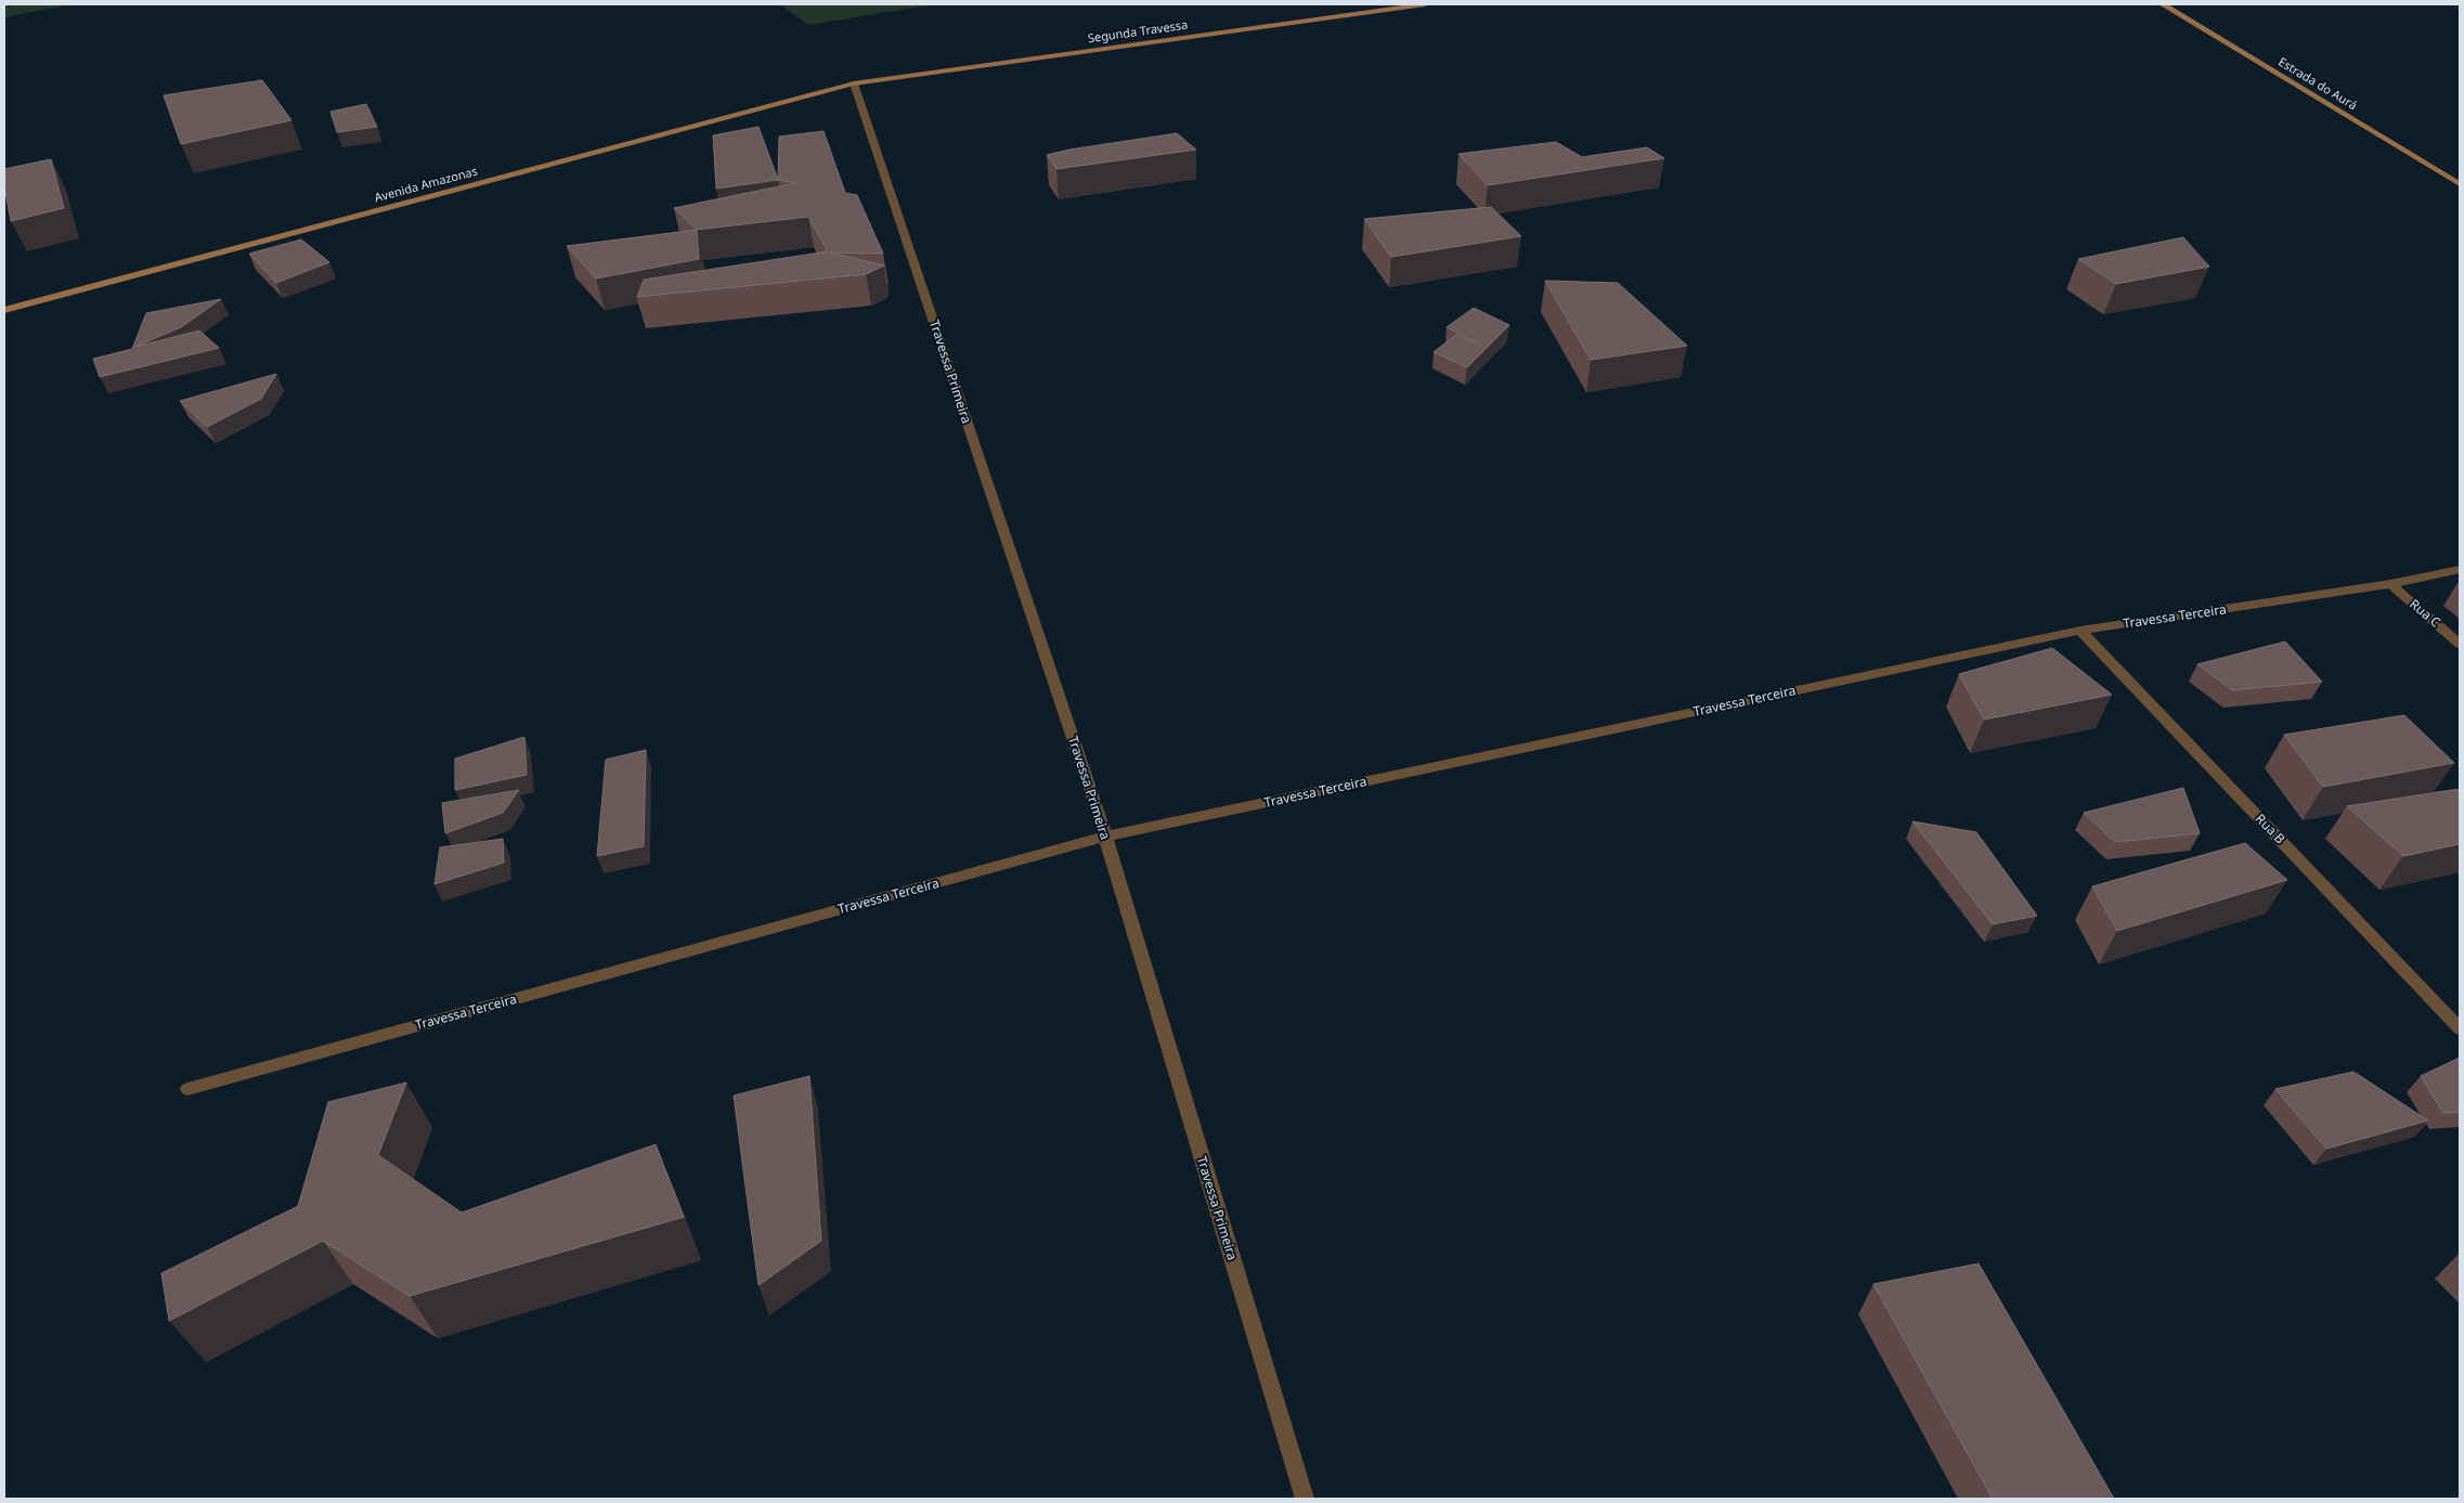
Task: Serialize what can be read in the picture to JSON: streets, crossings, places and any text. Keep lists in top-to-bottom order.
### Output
{
  "streets": {
    "street": [
      "Segunda Travessa",
      "Estrada do Aurá",
      "Avenida Amazonas",
      "Travessa Primeira",
      "Rua C",
      "Travessa Terceira",
      "Rua B"
    ]
  },
  "crossings": [
    ["Segunda Travessa", "Avenida Amazonas"],
    ["Segunda Travessa", "Travessa Primeira"],
    ["Avenida Amazonas", "Travessa Primeira"],
    ["Travessa Primeira", "Travessa Terceira"],
    ["Rua C", "Travessa Terceira"],
    ["Travessa Terceira", "Rua B"]
  ]
}
